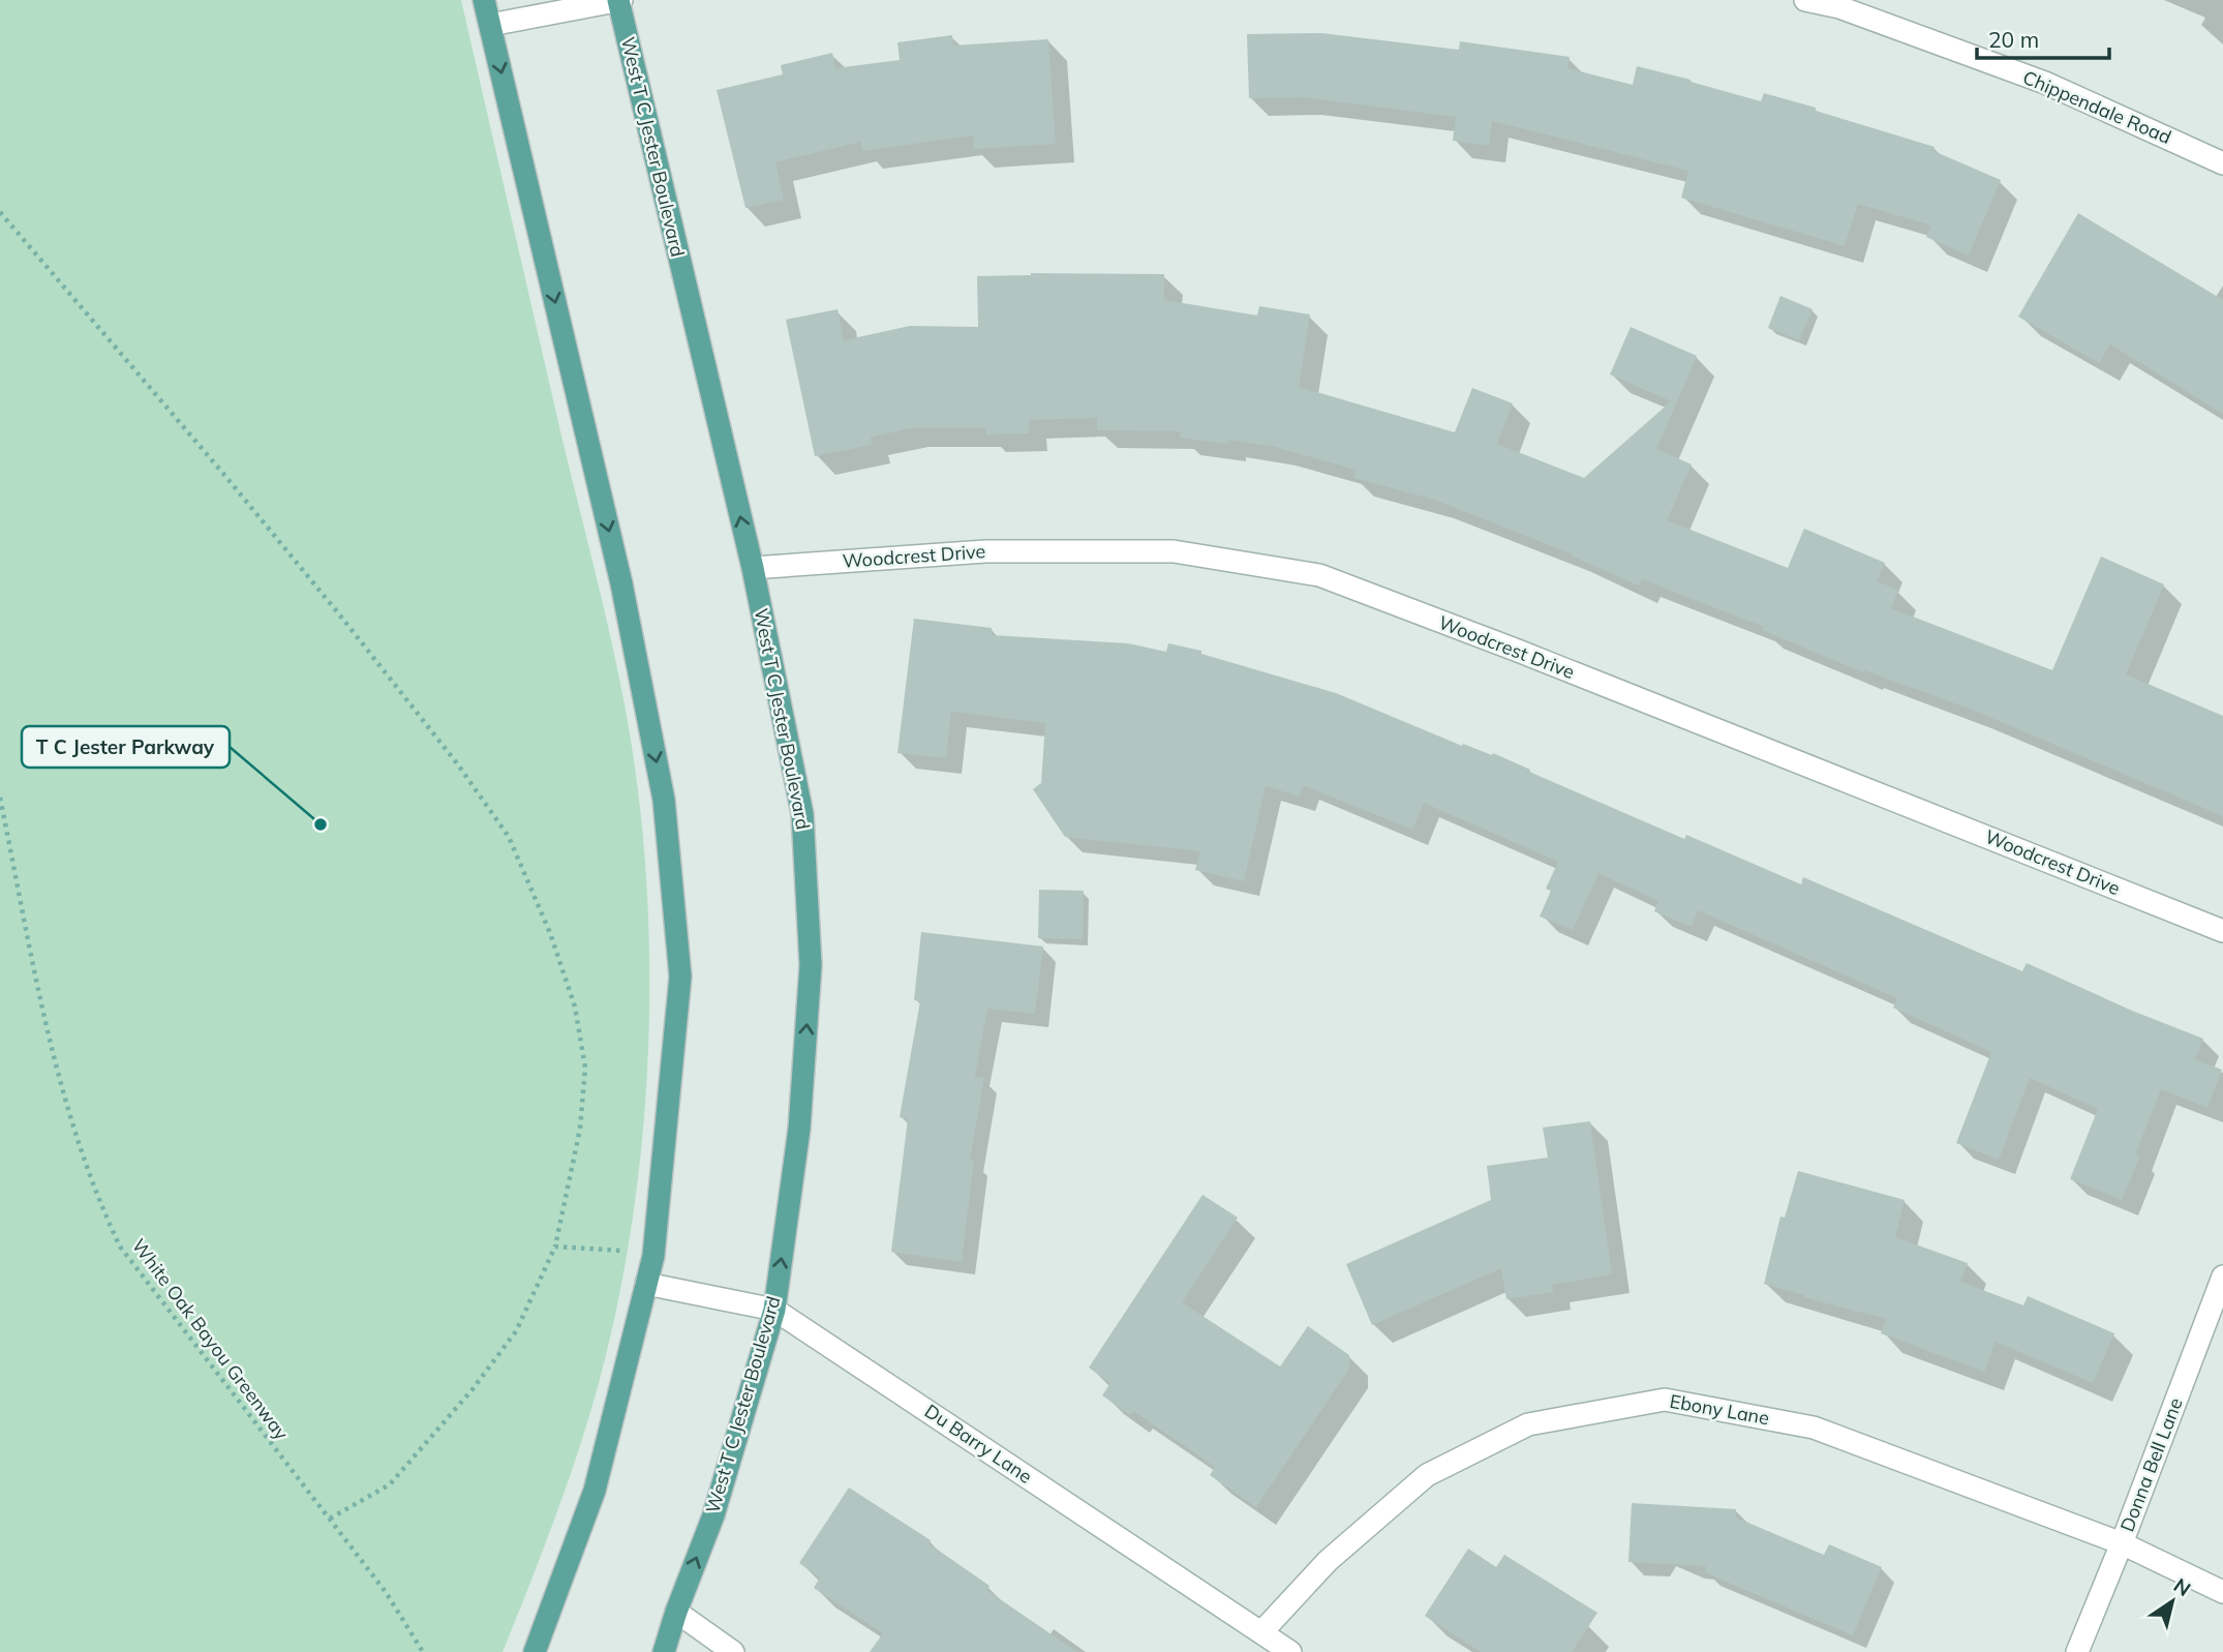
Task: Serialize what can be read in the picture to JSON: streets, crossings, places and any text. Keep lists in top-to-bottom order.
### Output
{
  "streets": {
    "main road": ["West T C Jester Boulevard"],
    "street": [
      "Chippendale Road",
      "Woodcrest Drive",
      "Ebony Lane",
      "Du Barry Lane",
      "Donna Bell Lane"
    ],
    "path": ["White Oak Bayou Greenway"]
  },
  "crossings": [
    ["West T C Jester Boulevard", "Woodcrest Drive"],
    ["West T C Jester Boulevard", "Du Barry Lane"],
    ["Ebony Lane", "Du Barry Lane"],
    ["Ebony Lane", "Donna Bell Lane"]
  ],
  "places": ["T C Jester Parkway"],
  "scale_bar": "20 m",
  "north": "top right"
}
